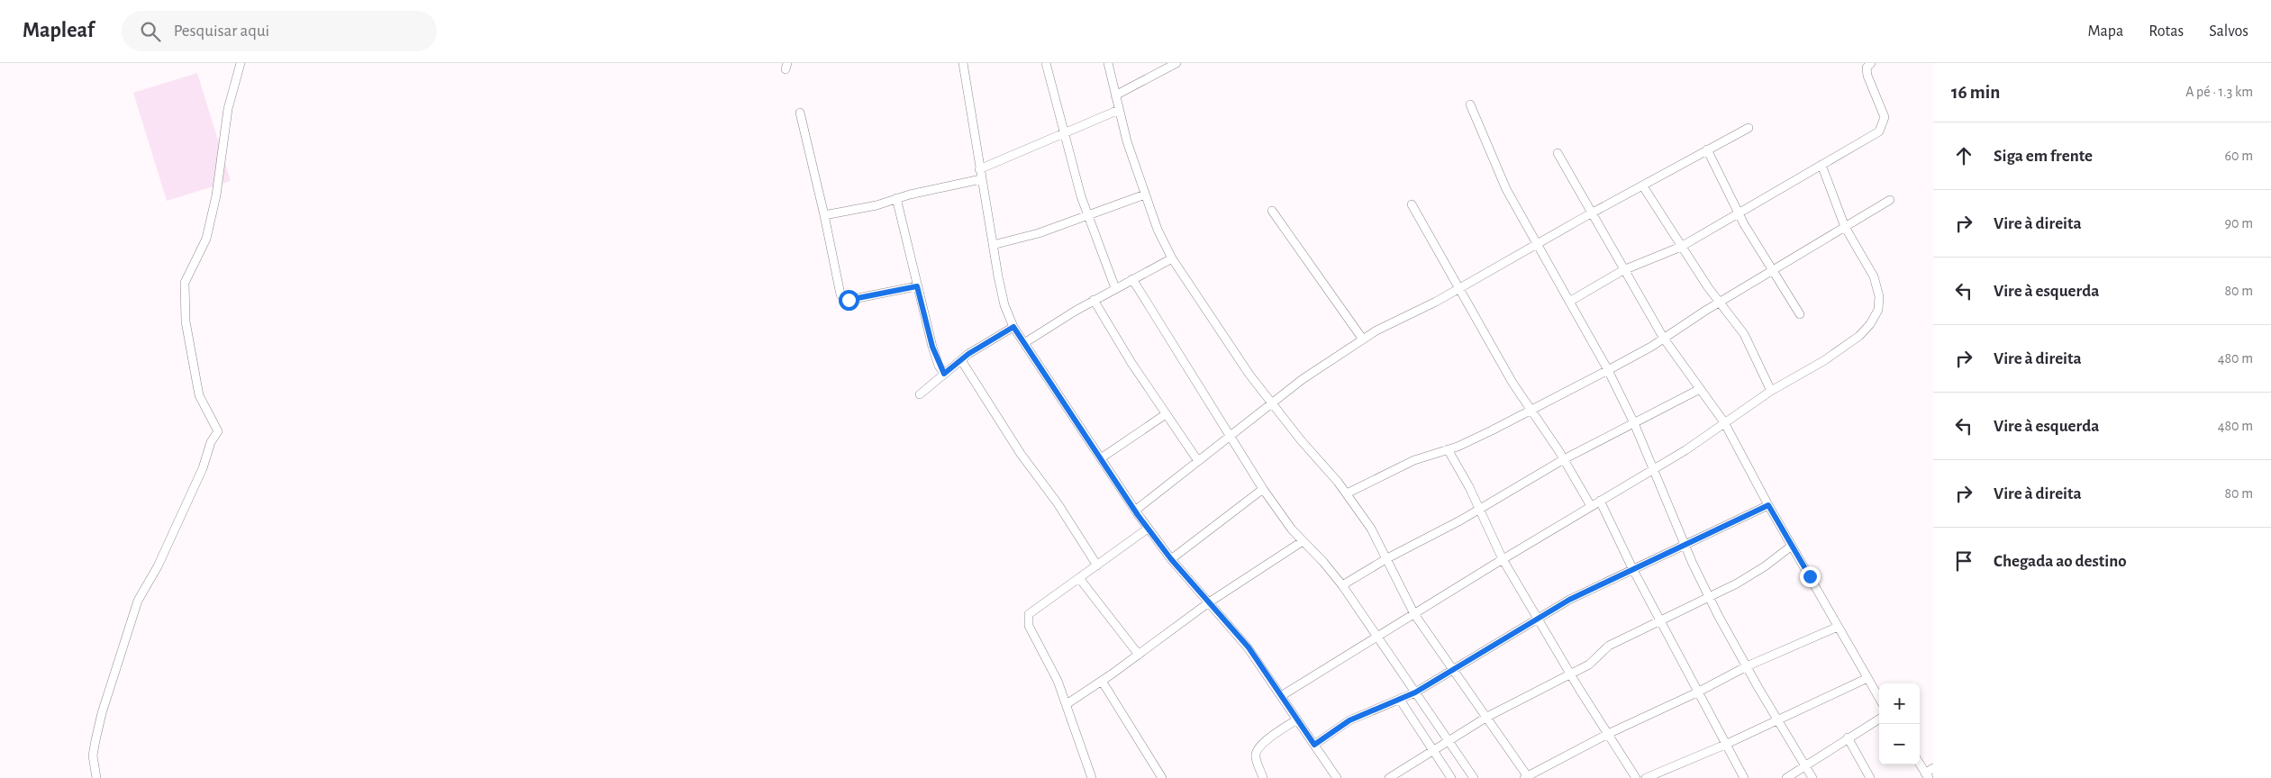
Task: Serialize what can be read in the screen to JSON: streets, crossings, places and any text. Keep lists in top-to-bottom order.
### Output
{
  "page": {
    "header": "Mapleaf",
    "search": "Pesquisar aqui",
    "nav": ["Mapa", "Rotas", "Salvos"],
    "heading": ["16 min", "A pé · 1.3 km"],
    "list": [
      ["Siga em frente", "60 m"],
      ["Vire à direita", "90 m"],
      ["Vire à esquerda", "80 m"],
      ["Vire à direita", "480 m"],
      ["Vire à esquerda", "480 m"],
      ["Vire à direita", "80 m"],
      "Chegada ao destino"
    ],
    "map_buttons": ["+", "−"]
  }
}
